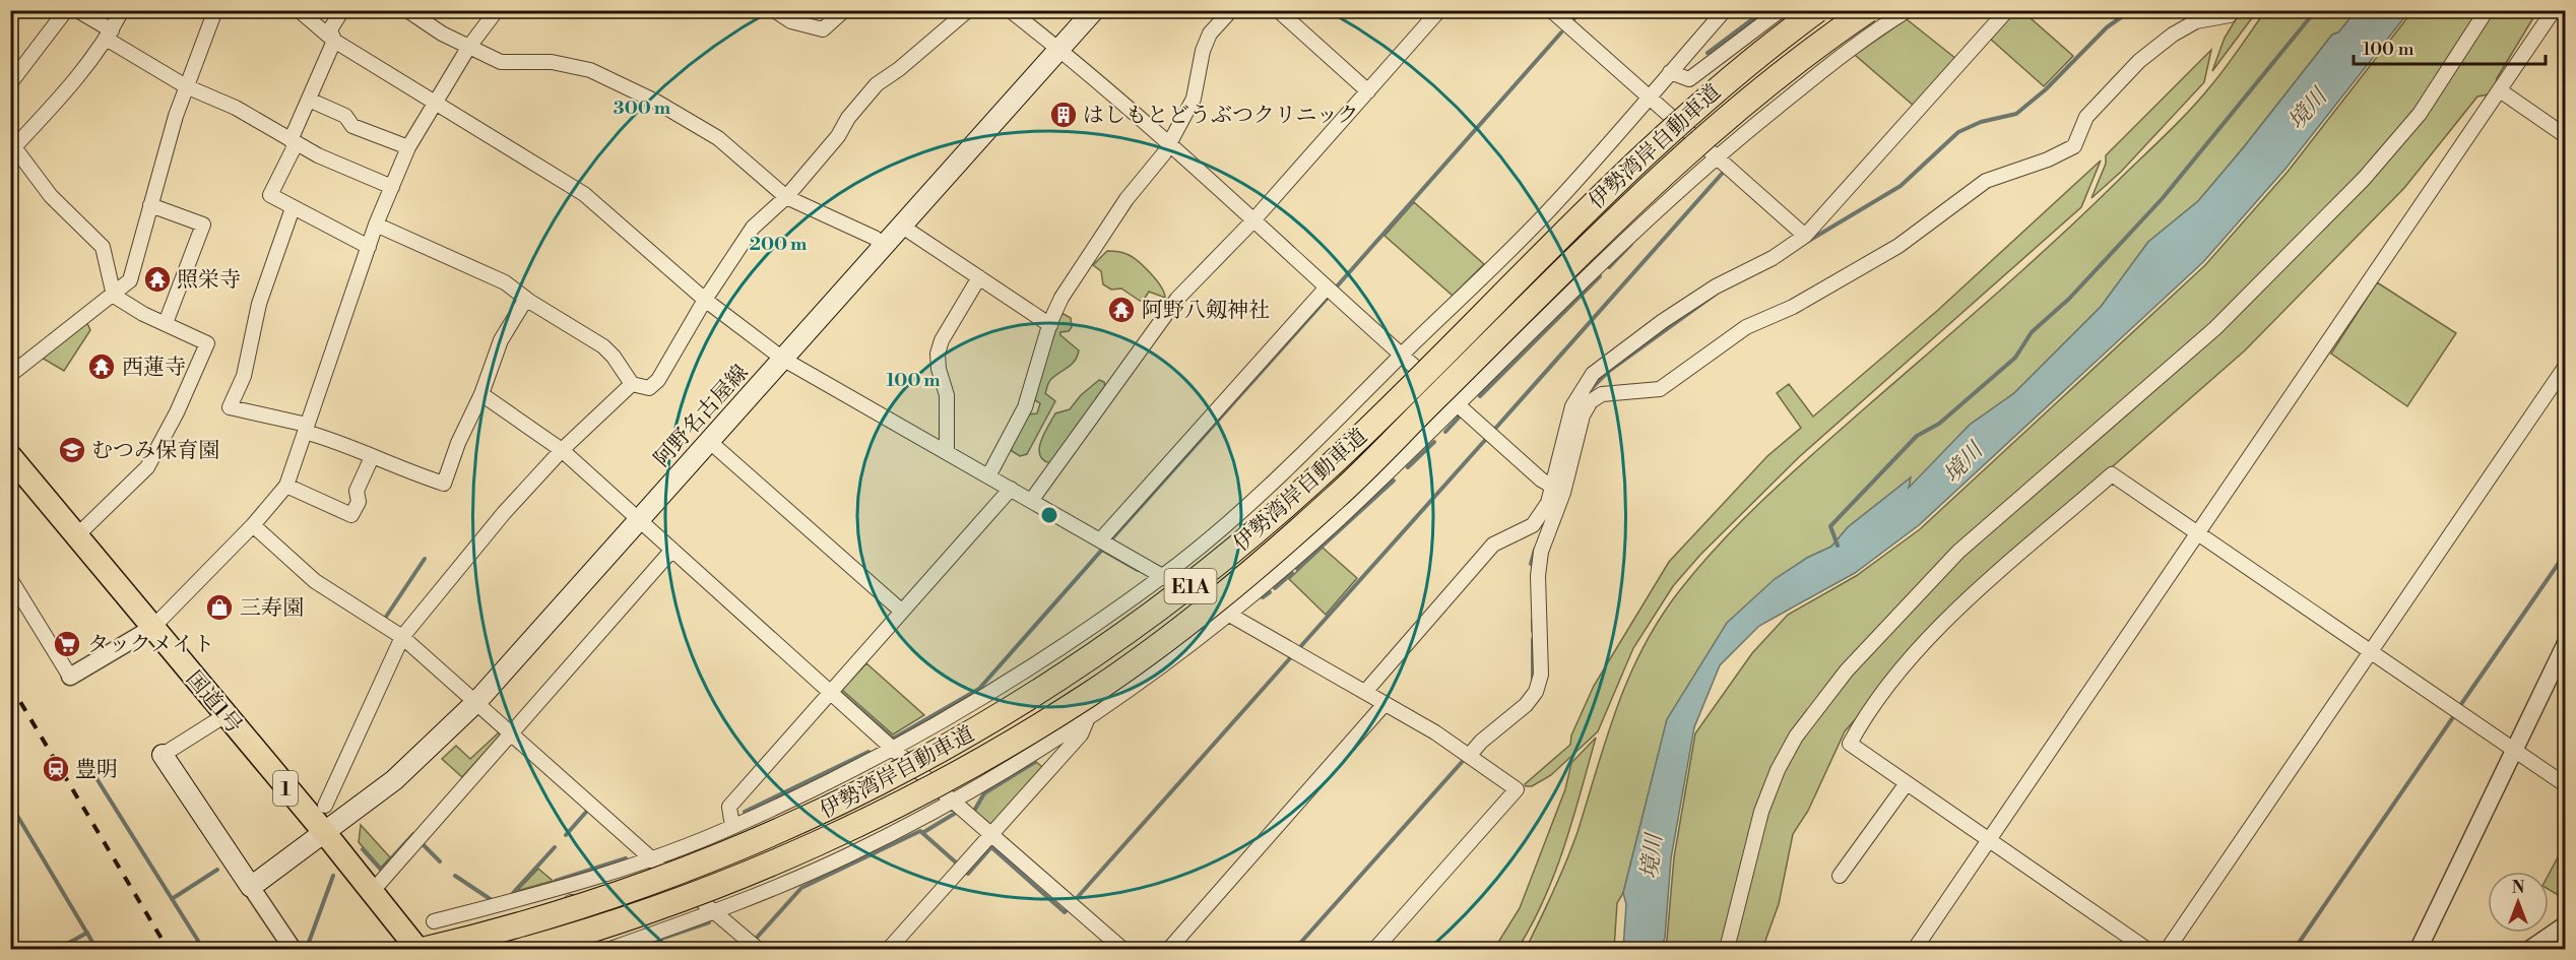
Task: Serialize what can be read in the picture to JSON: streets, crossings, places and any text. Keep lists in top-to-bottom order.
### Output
{
  "streets": {
    "highway": [
      "伊勢湾岸自動車道",
      "E1A",
      "国道1号",
      "1"
    ],
    "main road": ["阿野名古屋線"]
  },
  "crossings": [
    ["阿野名古屋線", "国道1号"]
  ],
  "water": ["境川"],
  "places": {
    "building": ["はしもとどうぶつクリニック"],
    "temple": ["照栄寺", "阿野八剱神社", "西蓮寺"],
    "school or university": ["むつみ保育園"],
    "shop": ["三寿園"],
    "supermarket": ["タックメイト"],
    "station": ["豊明"]
  },
  "scale_bar": "100 m",
  "north": "top",
  "rings": ["300 m", "200 m", "100 m"]
}
